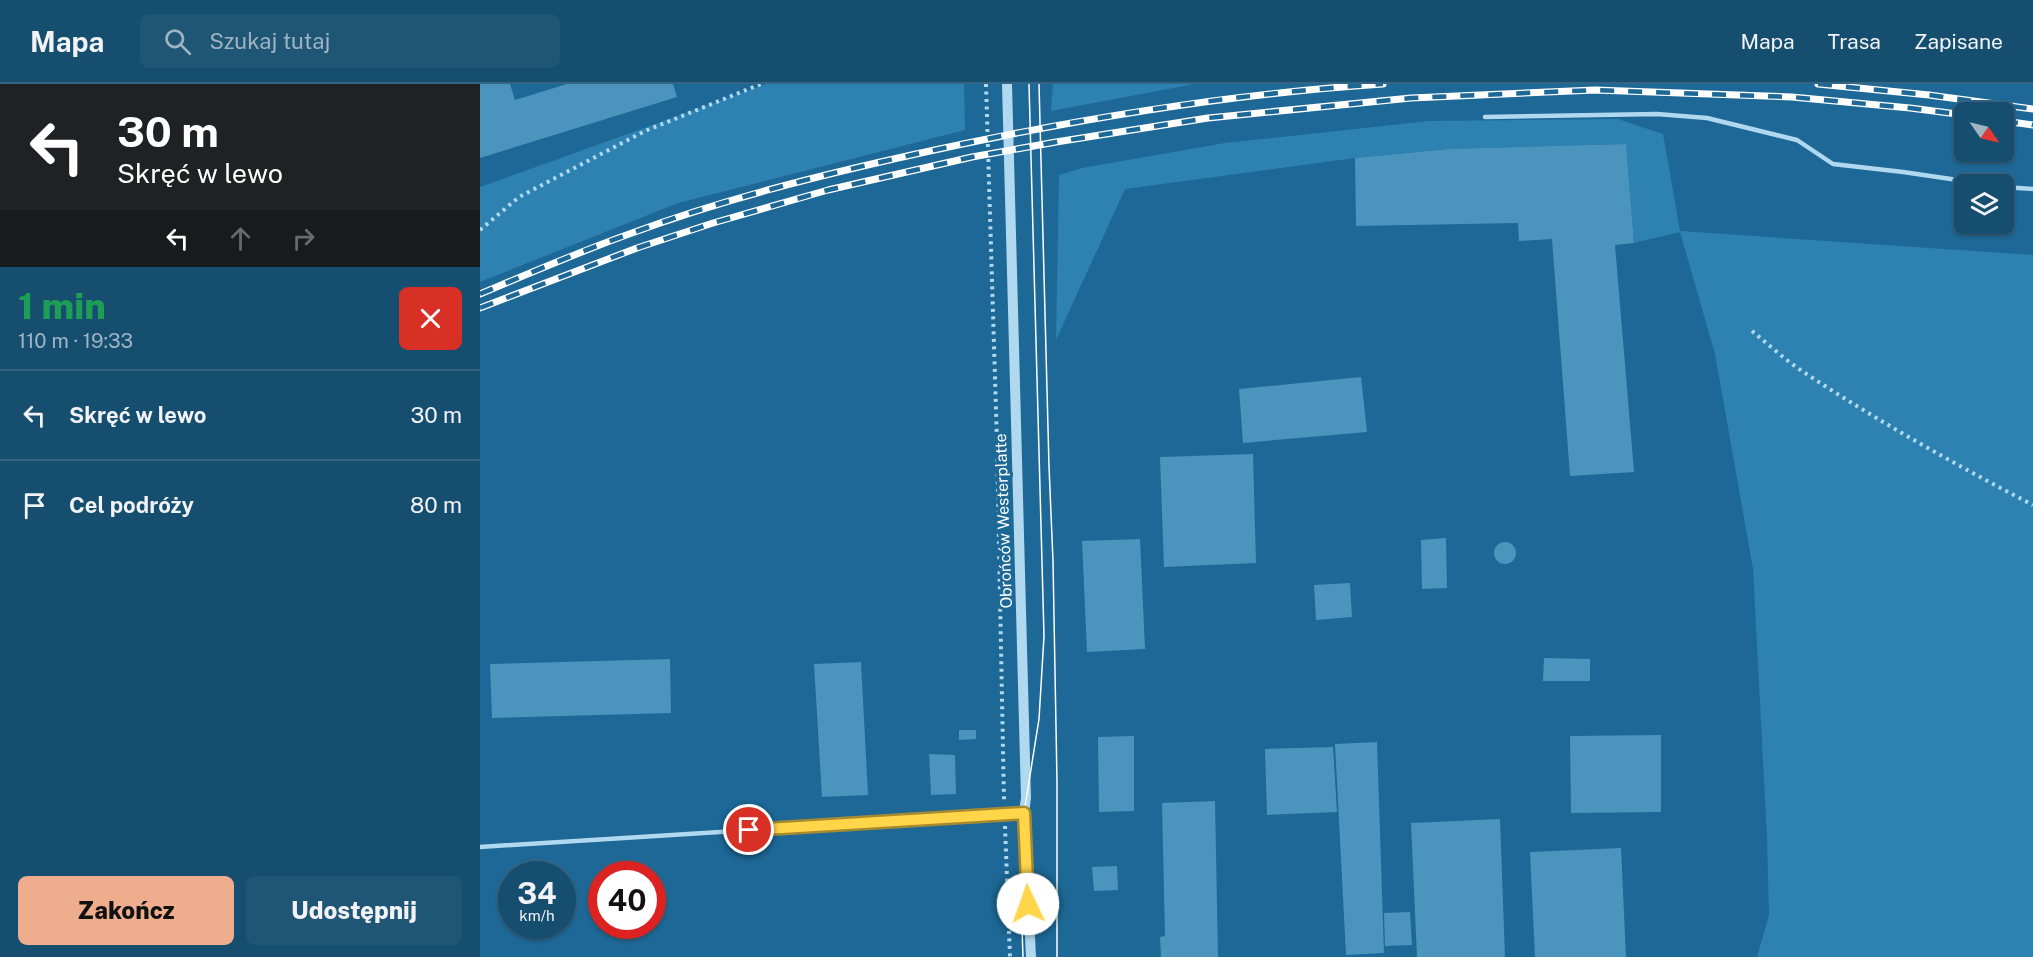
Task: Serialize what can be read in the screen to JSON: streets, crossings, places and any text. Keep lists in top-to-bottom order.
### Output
{
  "streets": {
    "street": ["Obrońców Westerplatte"]
  },
  "north": "bottom right",
  "page": {
    "header": "Mapa",
    "search": "Szukaj tutaj",
    "nav": ["Mapa", "Trasa", "Zapisane"],
    "turn": ["30 m", "Skręć w lewo"],
    "heading": ["1 min", "110 m · 19:33"],
    "list": [
      {
        "name": "Skręć w lewo",
        "value": "30 m"
      },
      {
        "name": "Cel podróży",
        "value": "80 m"
      }
    ],
    "speed": "34 km/h",
    "limit": "40",
    "buttons": ["Zakończ", "Udostępnij"]
  }
}
